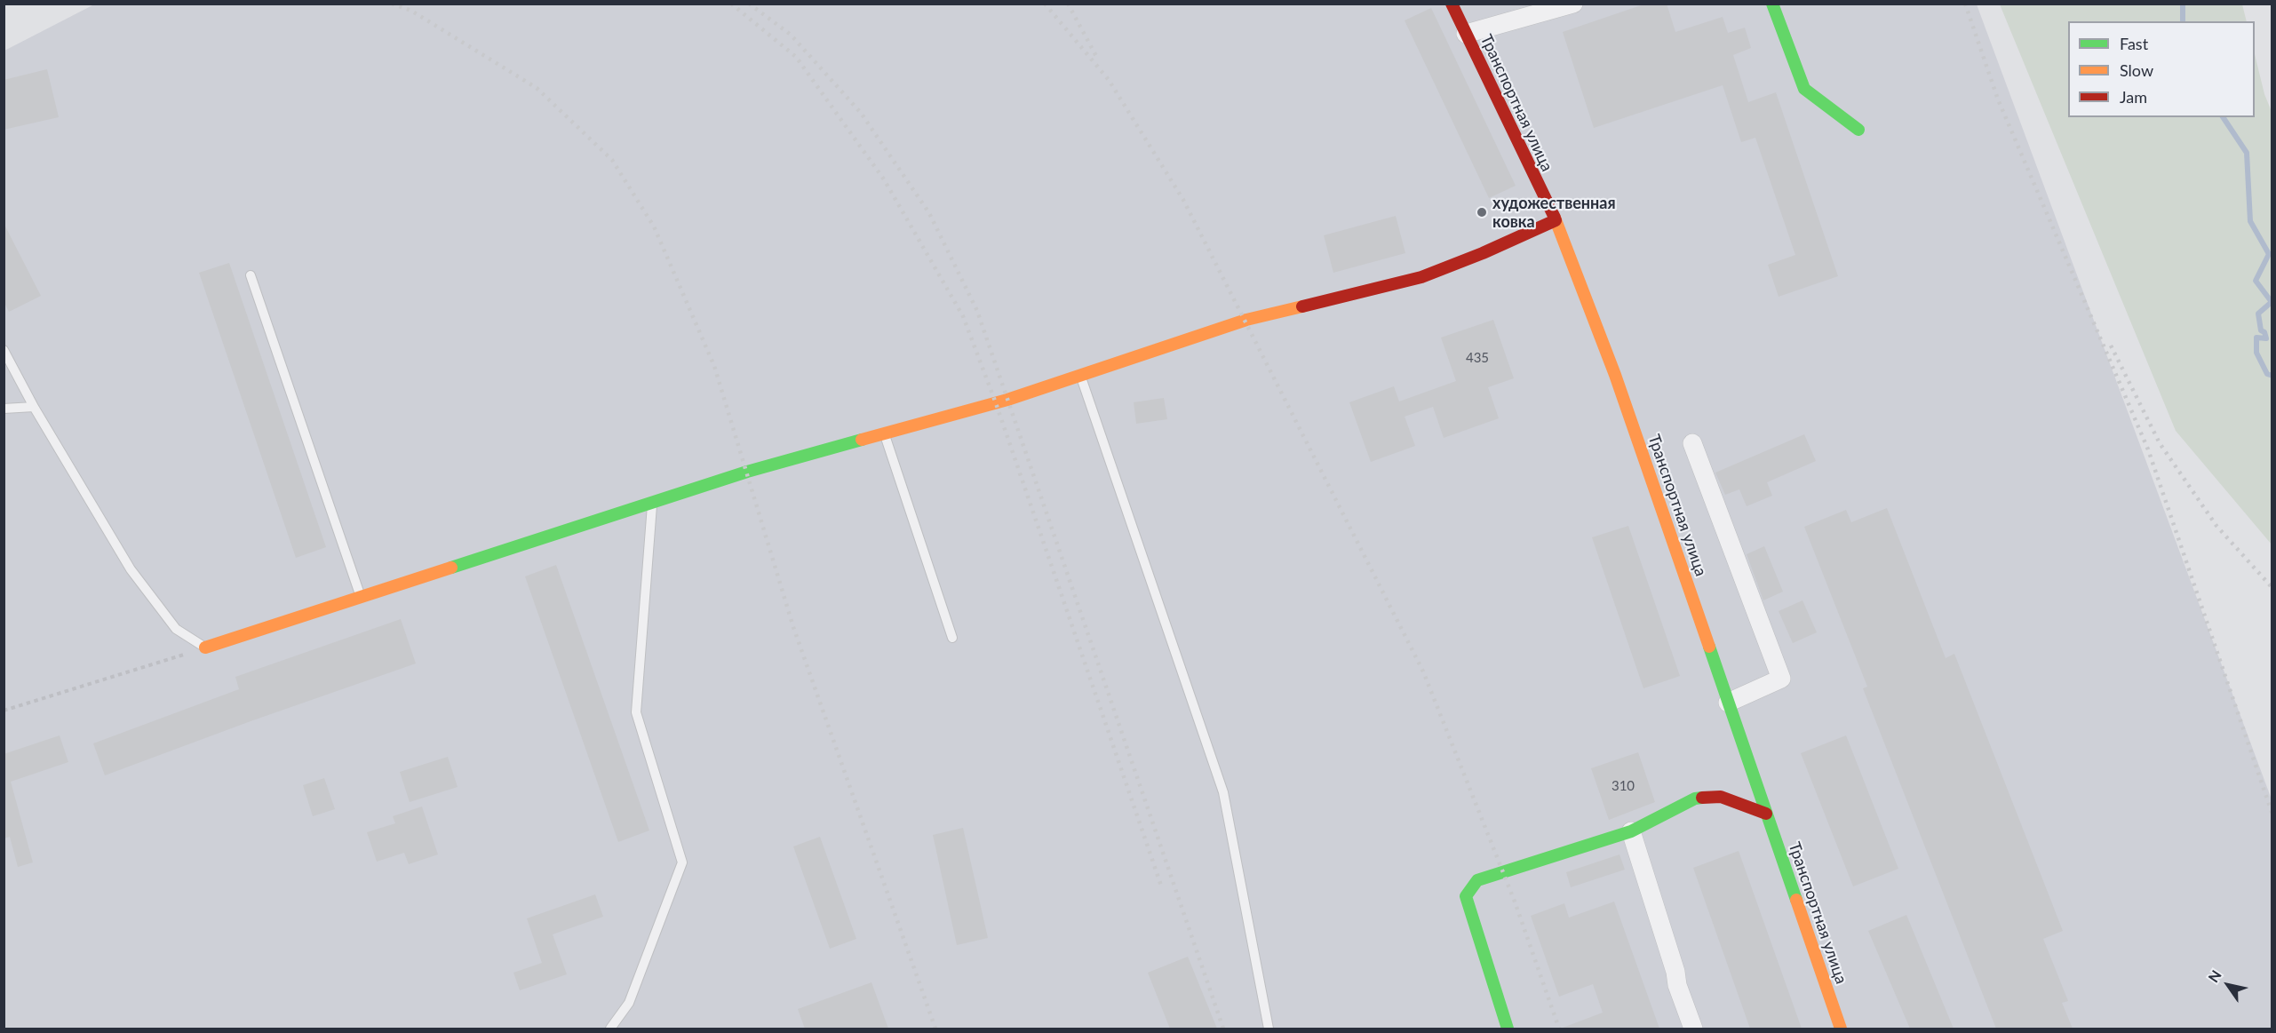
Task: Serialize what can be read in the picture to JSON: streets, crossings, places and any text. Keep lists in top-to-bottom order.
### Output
{
  "streets": {
    "street": ["Транспортная улица"]
  },
  "places": ["художественная ковка"],
  "house_numbers": ["435", "310"],
  "legend": ["Fast", "Slow", "Jam"],
  "north": "top left"
}
